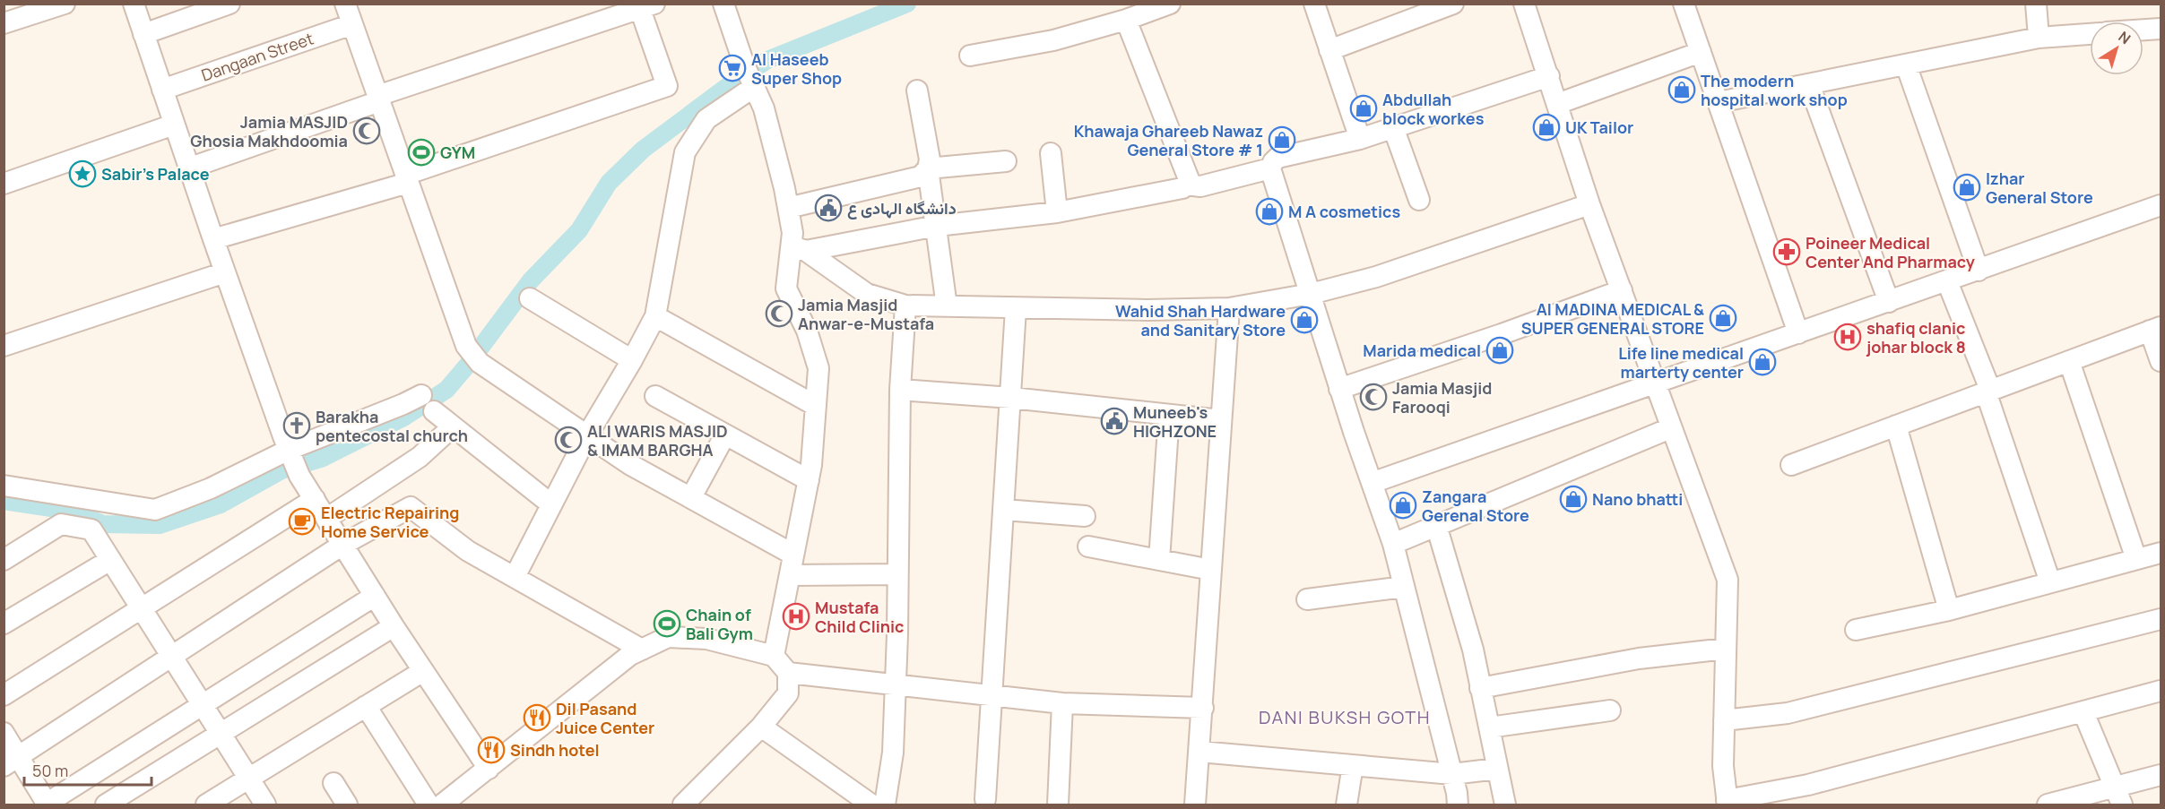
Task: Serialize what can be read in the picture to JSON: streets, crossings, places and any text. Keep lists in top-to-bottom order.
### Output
{
  "streets": {
    "street": ["Dangaan Street"]
  },
  "districts": ["DANI BUKSH GOTH"],
  "places": {
    "supermarket": ["Al Haseeb Super Shop"],
    "shop": [
      "The modern hospital work shop",
      "Abdullah block workes",
      "UK Tailor",
      "Khawaja Ghareeb Nawaz General Store # 1",
      "Izhar General Store",
      "M A cosmetics",
      "Al MADINA MEDICAL & SUPER GENERAL STORE",
      "Wahid Shah Hardware and Sanitary Store",
      "Marida medical",
      "Life line medical marterty center",
      "Nano bhatti",
      "Zangara Gerenal Store"
    ],
    "mosque": [
      "Jamia MASJID Ghosia Makhdoomia",
      "Jamia Masjid Anwar-e-Mustafa",
      "Jamia Masjid Farooqi",
      "ALI WARIS MASJID & IMAM BARGHA"
    ],
    "sports": ["GYM", "Chain of Bali Gym"],
    "place": ["Sabir's Palace"],
    "public building": ["دانشگاہ الہادی ع", "Muneeb's HIGHZONE"],
    "pharmacy": ["Poineer Medical Center And Pharmacy"],
    "hospital": ["shafiq clanic johar block 8", "Mustafa Child Clinic"],
    "church": ["Barakha pentecostal church"],
    "cafe": ["Electric Repairing Home Service"],
    "restaurant": ["Dil Pasand Juice Center", "Sindh hotel"]
  },
  "scale_bar": "50 m",
  "north": "top right"
}
